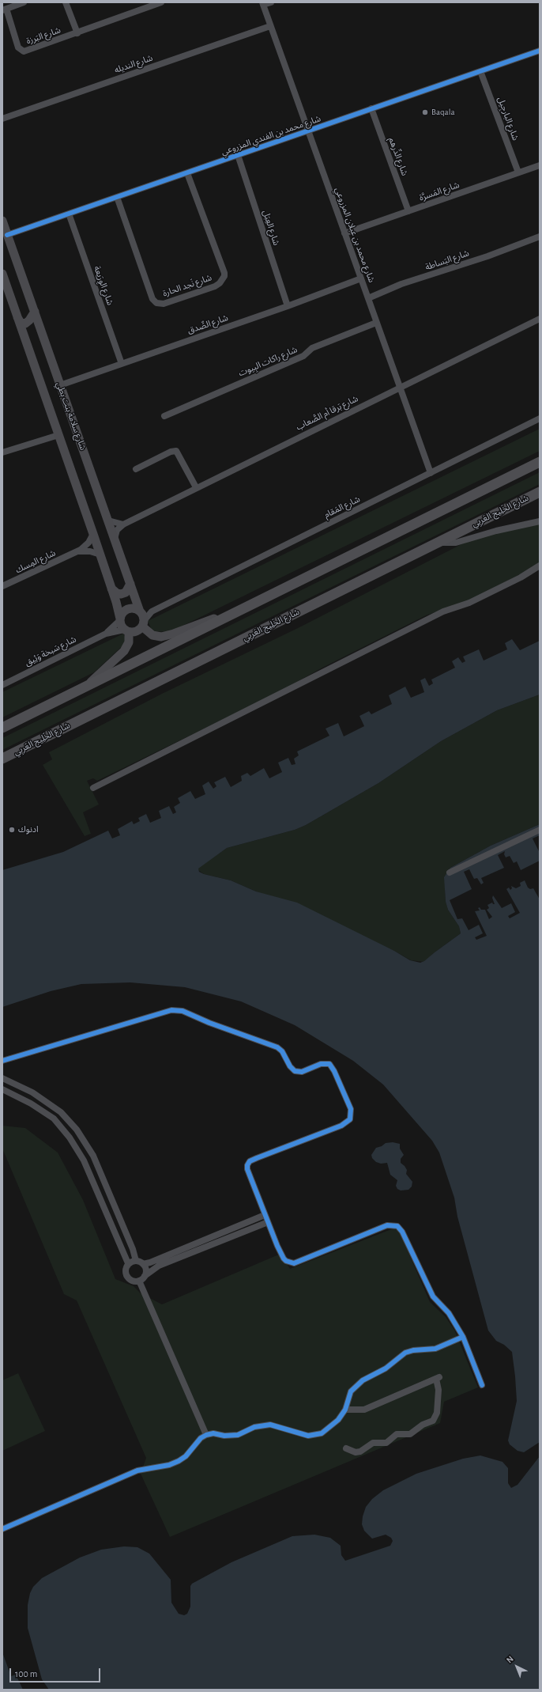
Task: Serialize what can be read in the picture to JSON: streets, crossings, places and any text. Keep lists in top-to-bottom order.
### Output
{
  "streets": {
    "highway": ["شارع الخَلِيج العَربِي"],
    "main road": ["شارع سلامة بنت بطي"],
    "street": [
      "شارع البَرزة",
      "شارع النديله",
      "شارع البارجِيل",
      "شارع محمد بن الفندي المزروعي",
      "شارع الدِّرهم",
      "شارع المَسرَّة",
      "شارع العِبَل",
      "شارع محمد بن عبلان المزروعي",
      "شارع البَساطة",
      "شارع الوِرَيعة",
      "شارع نَجد الحارة",
      "شارع الصِّدق",
      "شارع راكات البِيوت",
      "شارع بَرقا أم الصَّعاب",
      "شارع المَقام",
      "شارع المِسك",
      "شارع سَبخة وَثِيق"
    ]
  },
  "crossings": [
    ["شارع النديله", "شارع محمد بن عبلان المزروعي"],
    ["شارع البارجِيل", "شارع محمد بن الفندي المزروعي"],
    ["شارع البارجِيل", "شارع المَسرَّة"],
    ["شارع محمد بن الفندي المزروعي", "شارع الدِّرهم"],
    ["شارع محمد بن الفندي المزروعي", "شارع العِبَل"],
    ["شارع محمد بن الفندي المزروعي", "شارع محمد بن عبلان المزروعي"],
    ["شارع محمد بن الفندي المزروعي", "شارع الوِرَيعة"],
    ["شارع محمد بن الفندي المزروعي", "شارع نَجد الحارة"],
    ["شارع محمد بن الفندي المزروعي", "شارع سلامة بنت بطي"],
    ["شارع الدِّرهم", "شارع المَسرَّة"],
    ["شارع المَسرَّة", "شارع محمد بن عبلان المزروعي"],
    ["شارع العِبَل", "شارع الصِّدق"],
    ["شارع محمد بن عبلان المزروعي", "شارع البَساطة"],
    ["شارع محمد بن عبلان المزروعي", "شارع الصِّدق"],
    ["شارع محمد بن عبلان المزروعي", "شارع راكات البِيوت"],
    ["شارع محمد بن عبلان المزروعي", "شارع بَرقا أم الصَّعاب"],
    ["شارع محمد بن عبلان المزروعي", "شارع المَقام"],
    ["شارع الوِرَيعة", "شارع الصِّدق"],
    ["شارع الصِّدق", "شارع سلامة بنت بطي"],
    ["شارع بَرقا أم الصَّعاب", "شارع سلامة بنت بطي"],
    ["شارع سلامة بنت بطي", "شارع المَقام"],
    ["شارع سلامة بنت بطي", "شارع المِسك"],
    ["شارع سلامة بنت بطي", "شارع سَبخة وَثِيق"],
    ["شارع المَقام", "شارع سَبخة وَثِيق"]
  ],
  "places": ["Baqala", "ادنوك"],
  "scale_bar": "100 m",
  "north": "top left"
}
